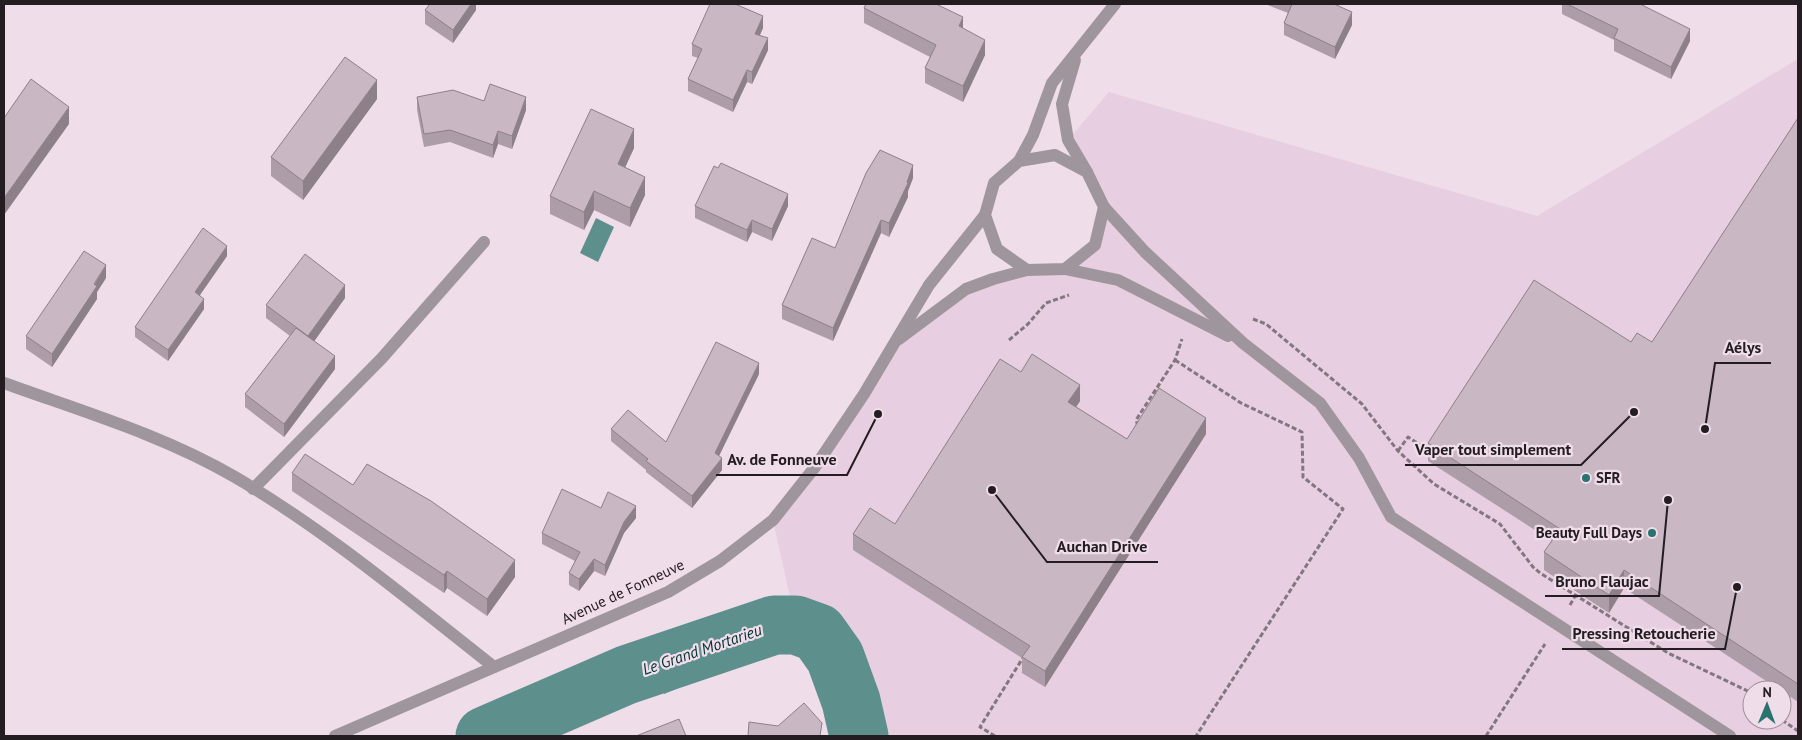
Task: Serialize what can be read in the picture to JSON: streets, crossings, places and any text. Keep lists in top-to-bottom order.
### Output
{
  "streets": {
    "street": ["Avenue de Fonneuve"]
  },
  "water": ["Le Grand Mortarieu"],
  "places": [
    "Vaper tout simplement",
    "Av. de Fonneuve",
    "Aélys",
    "SFR",
    "Auchan Drive",
    "Bruno Flaujac",
    "Beauty Full Days",
    "Pressing Retoucherie"
  ],
  "north": "top"
}
